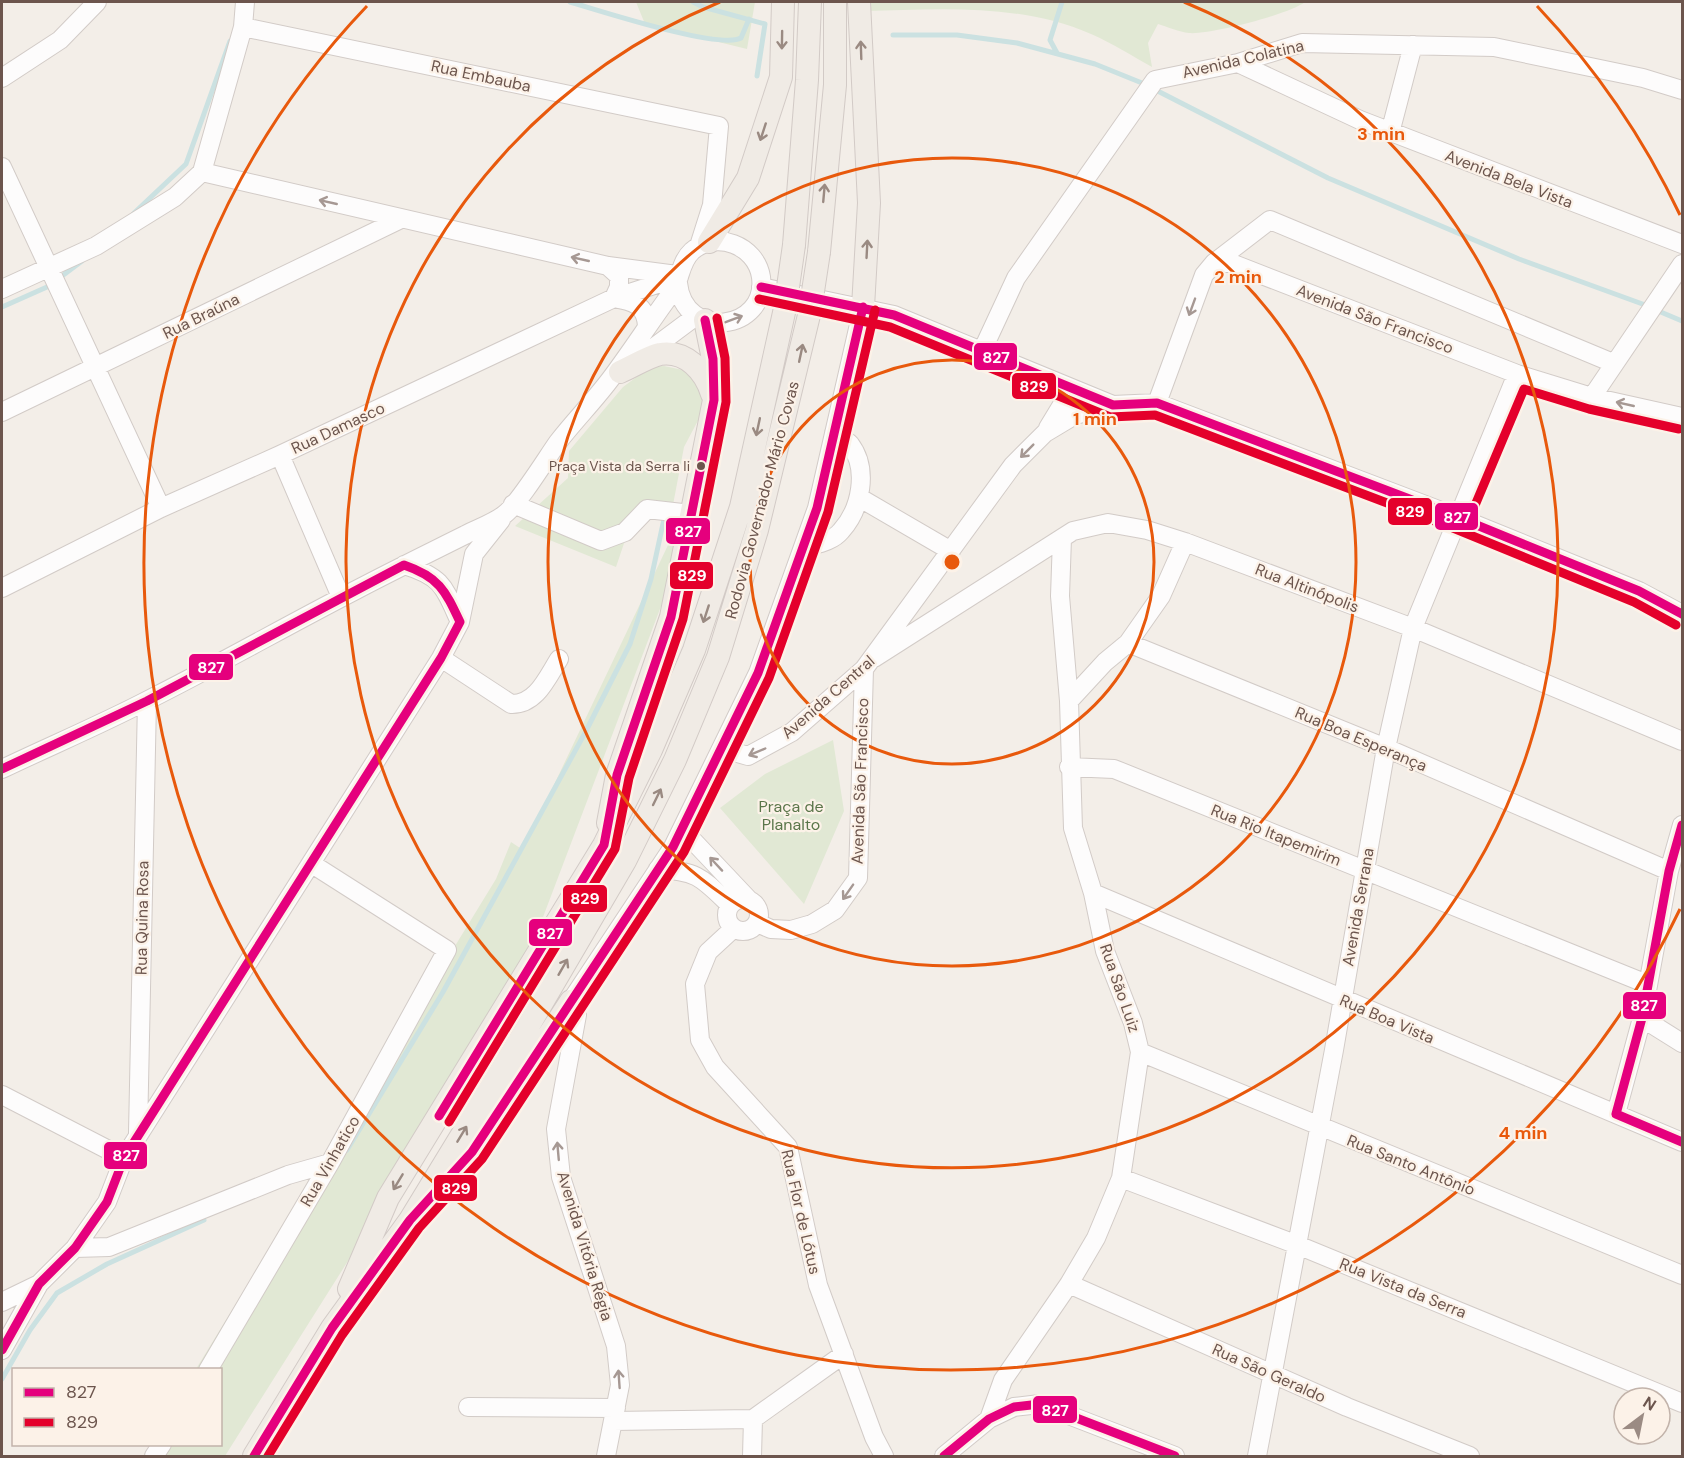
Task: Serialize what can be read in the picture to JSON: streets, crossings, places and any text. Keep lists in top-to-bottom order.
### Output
{
  "streets": {
    "main road": ["Rodovia Governador Mário Covas"],
    "street": [
      "Avenida Colatina",
      "Rua Embauba",
      "Avenida Bela Vista",
      "Rua Braúna",
      "Avenida São Francisco",
      "Rua Damasco",
      "Rua Altinópolis",
      "Avenida Central",
      "Rua Boa Esperança",
      "Rua Rio Itapemirim",
      "Avenida Serrana",
      "Rua Quina Rosa",
      "Rua São Luiz",
      "Rua Boa Vista",
      "Rua Vinhatico",
      "Rua Santo Antônio",
      "Rua Flor de Lótus",
      "Avenida Vitória Régia",
      "Rua Vista da Serra",
      "Rua São Geraldo"
    ]
  },
  "crossings": [
    ["Avenida Colatina", "Avenida Bela Vista"],
    ["Rua Embauba", "Rua Damasco"],
    ["Avenida São Francisco", "Rua Altinópolis"],
    ["Avenida São Francisco", "Avenida Central"],
    ["Avenida São Francisco", "Avenida Serrana"],
    ["Avenida São Francisco", "Rua Flor de Lótus"],
    ["Rua Altinópolis", "Avenida Central"],
    ["Rua Altinópolis", "Avenida Serrana"],
    ["Rua Altinópolis", "Rua São Luiz"],
    ["Rua Boa Esperança", "Avenida Serrana"],
    ["Rua Rio Itapemirim", "Avenida Serrana"],
    ["Rua Rio Itapemirim", "Rua São Luiz"],
    ["Avenida Serrana", "Rua Boa Vista"],
    ["Avenida Serrana", "Rua Santo Antônio"],
    ["Avenida Serrana", "Rua Vista da Serra"],
    ["Avenida Serrana", "Rua São Geraldo"],
    ["Rua São Luiz", "Rua Boa Vista"],
    ["Rua São Luiz", "Rua Santo Antônio"],
    ["Rua São Luiz", "Rua Vista da Serra"],
    ["Rua São Luiz", "Rua São Geraldo"]
  ],
  "one_way": ["Avenida Vitória Régia"],
  "parks": ["Praça de Planalto"],
  "places": ["Praça Vista da Serra Ii"],
  "lines": ["transit line 827", "transit line 829"],
  "legend": ["827", "829"],
  "north": "top right",
  "rings": [
    "3 min",
    "2 min",
    "1 min",
    "4 min"
  ]
}
